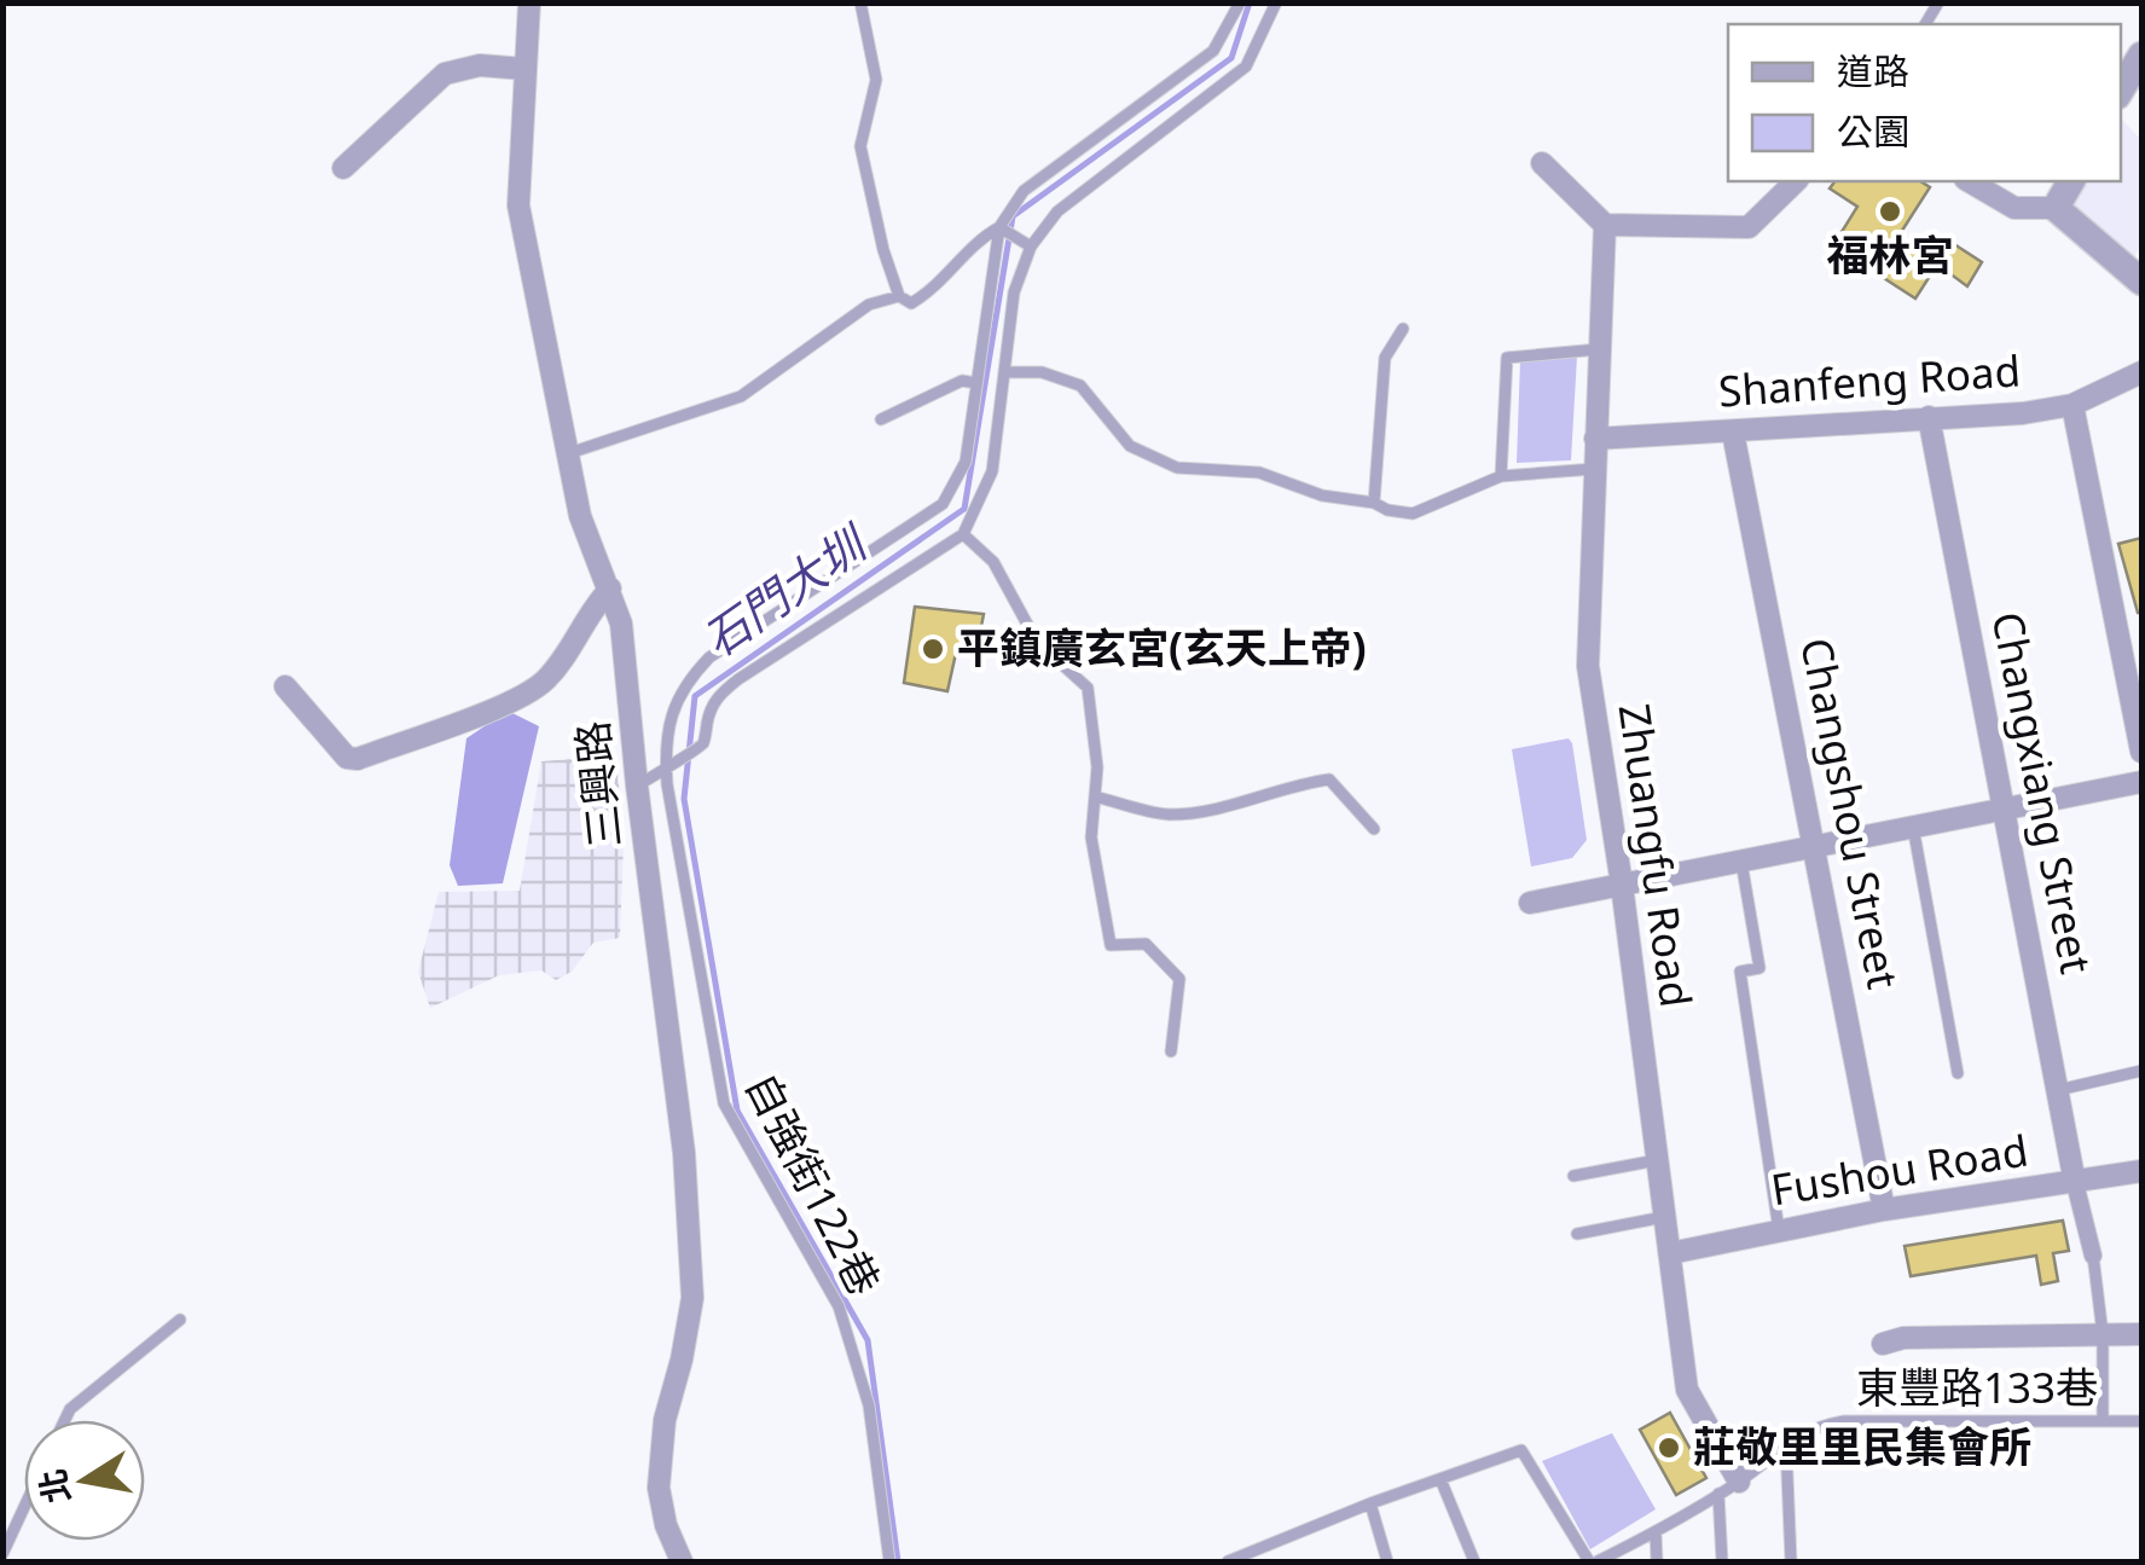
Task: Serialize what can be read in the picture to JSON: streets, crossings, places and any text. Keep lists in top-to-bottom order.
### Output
{
  "streets": {
    "street": [
      "Shanfeng Road",
      "三興路",
      "Changxiang Street",
      "Changshou Street",
      "Zhuangfu Road",
      "Fushou Road"
    ],
    "lane": ["自強街122巷", "東豐路133巷"]
  },
  "crossings": [
    ["Shanfeng Road", "Changxiang Street"],
    ["Shanfeng Road", "Changshou Street"],
    ["Shanfeng Road", "Zhuangfu Road"],
    ["Changxiang Street", "Fushou Road"],
    ["Changshou Street", "Fushou Road"],
    ["Zhuangfu Road", "Fushou Road"]
  ],
  "water": ["石門大圳"],
  "places": ["福林宮", "平鎮廣玄宮(玄天上帝)", "莊敬里里民集會所"],
  "legend": ["道路", "公園"],
  "north": "left"
}
